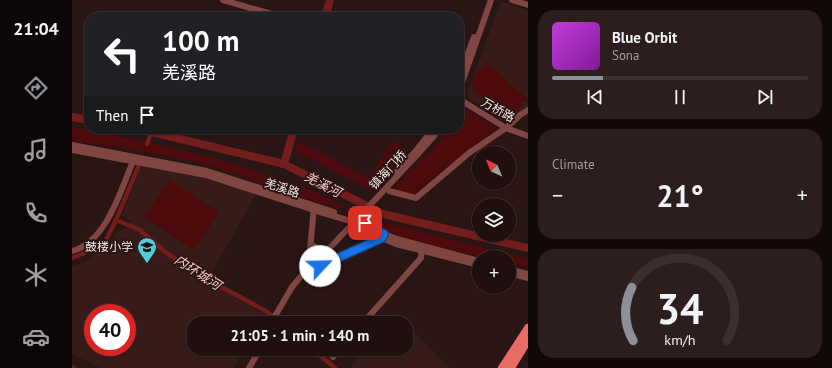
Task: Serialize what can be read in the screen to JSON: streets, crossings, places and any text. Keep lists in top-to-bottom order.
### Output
{
  "streets": {
    "street": ["万桥路", "镇海门桥", "羌溪路"]
  },
  "water": ["羌溪河", "内环城河"],
  "places": {
    "school or university": ["鼓楼小学"]
  },
  "north": "top left",
  "page": {
    "tabs": "21:04",
    "turn": ["100 m", "羌溪路"],
    "song": ["Blue Orbit", "Sona"],
    "then": "Then",
    "tile": "Climate",
    "map_buttons": "+",
    "heat": ["−", "21°", "+"],
    "limit": "40",
    "trip": "21:05 · 1 min · 140 m",
    "gauge": ["34", "km/h"]
  }
}
